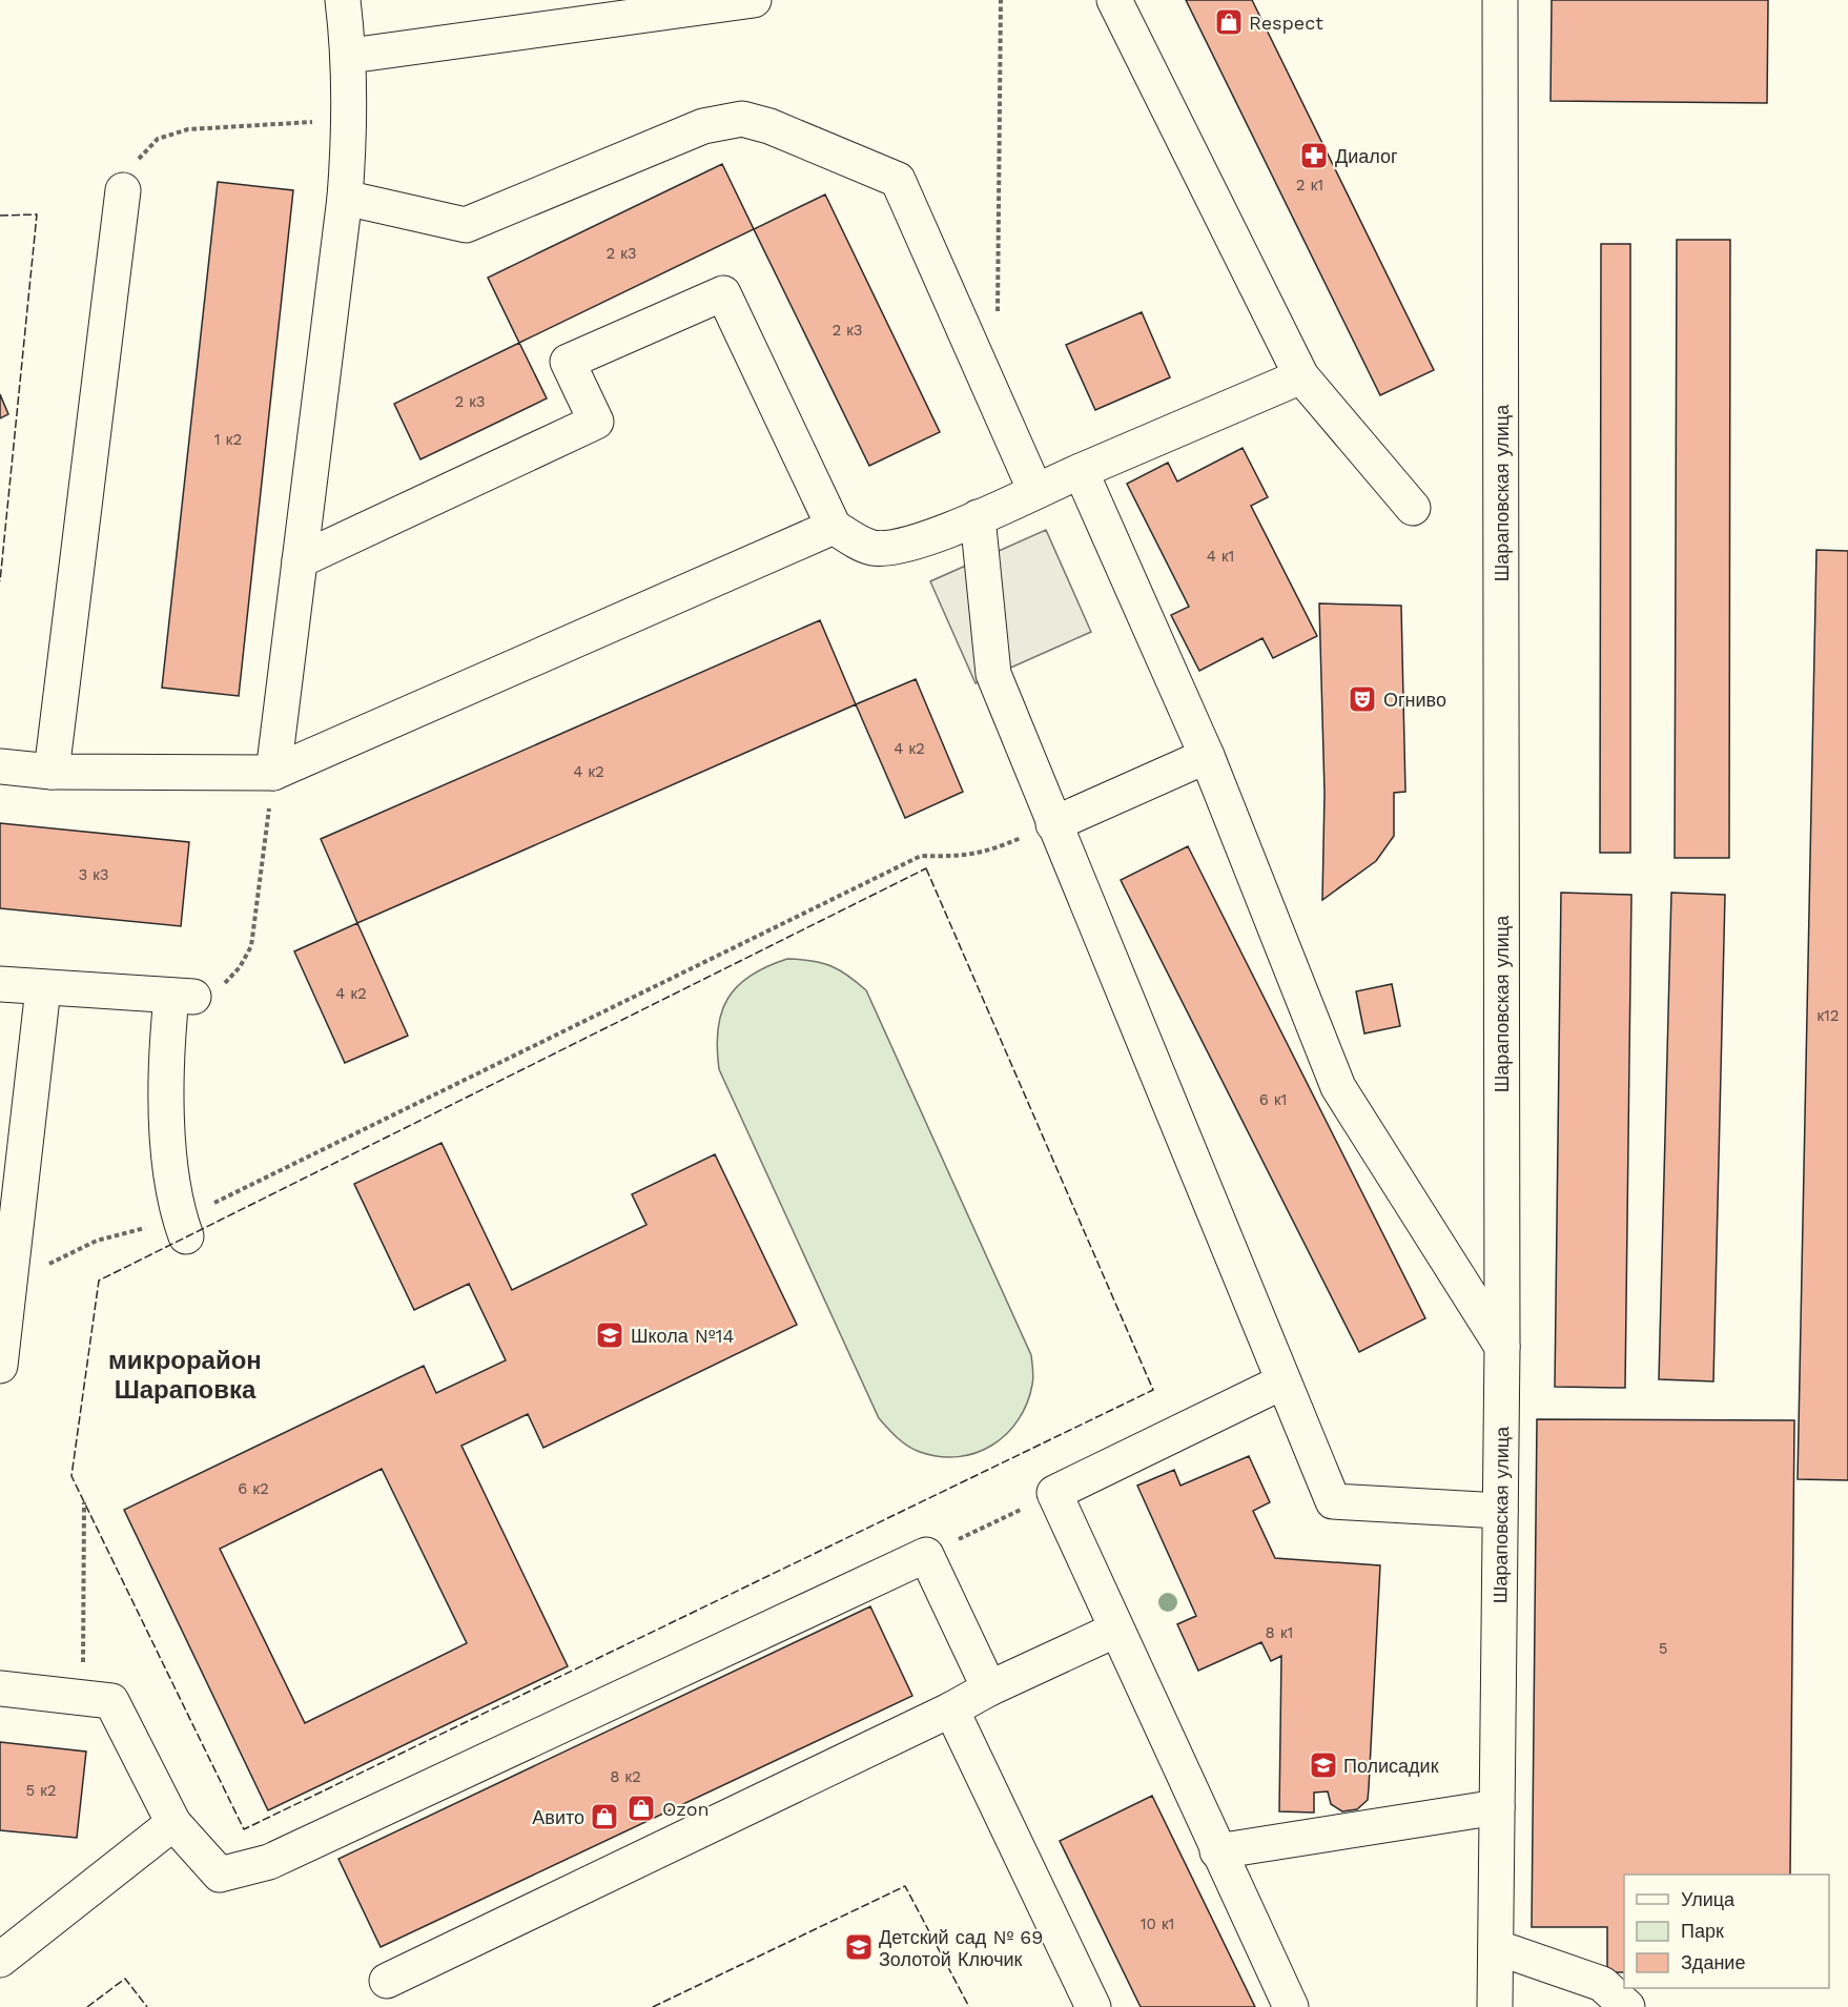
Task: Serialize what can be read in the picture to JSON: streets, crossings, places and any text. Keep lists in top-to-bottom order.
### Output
{
  "streets": {
    "street": ["Шараповская улица"]
  },
  "districts": ["микрорайон Шараповка"],
  "places": {
    "shop": ["Respect", "Ozon", "Авито"],
    "pharmacy": ["Диалог"],
    "theatre": ["Огниво"],
    "school or university": ["Школа №14", "Полисадик", "Детский сад № 69 Золотой Ключик"]
  },
  "house_numbers": [
    "2 к1",
    "2 к3",
    "2 к3",
    "2 к3",
    "1 к2",
    "4 к1",
    "4 к2",
    "4 к2",
    "3 к3",
    "4 к2",
    "к12",
    "6 к1",
    "6 к2",
    "8 к1",
    "5",
    "8 к2",
    "5 к2",
    "10 к1"
  ],
  "legend": ["Улица", "Парк", "Здание"]
}
